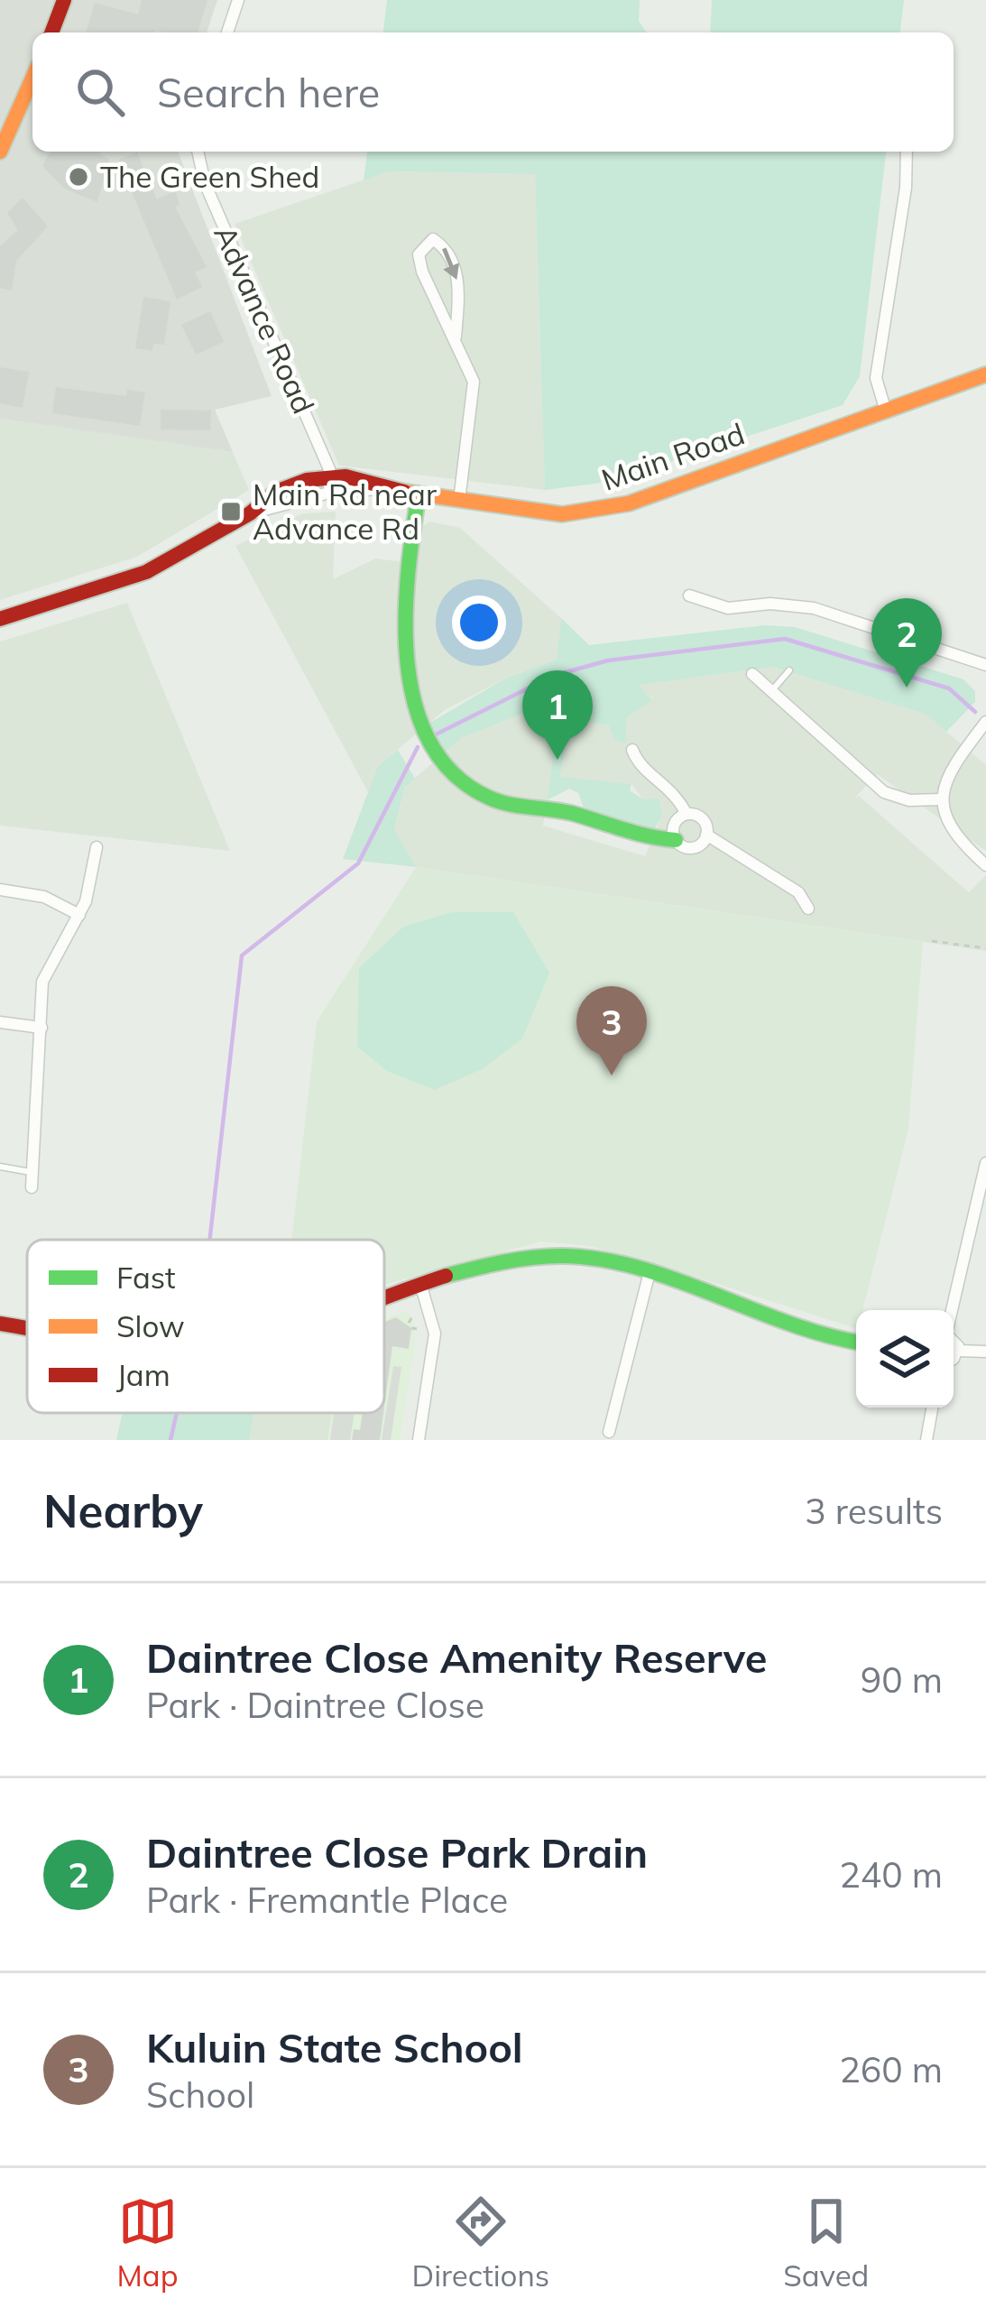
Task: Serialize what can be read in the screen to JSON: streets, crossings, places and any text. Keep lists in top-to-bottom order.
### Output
{
  "streets": {
    "street": ["Advance Road", "Main Road"]
  },
  "crossings": [
    ["Advance Road", "Main Road"]
  ],
  "places": {
    "other": ["The Green Shed"],
    "transit": ["Main Rd near Advance Rd"]
  },
  "legend": ["Fast", "Slow", "Jam"],
  "page": {
    "search": "Search here",
    "pins": ["2", "1", "3"],
    "heading": ["Nearby", "3 results"],
    "list": [
      {
        "mark": "1",
        "name": "Daintree Close Amenity Reserve",
        "note": "Park · Daintree Close",
        "value": "90 m"
      },
      {
        "mark": "2",
        "name": "Daintree Close Park Drain",
        "note": "Park · Fremantle Place",
        "value": "240 m"
      },
      {
        "mark": "3",
        "name": "Kuluin State School",
        "note": "School",
        "value": "260 m"
      }
    ],
    "nav": ["Map", "Directions", "Saved"]
  }
}
